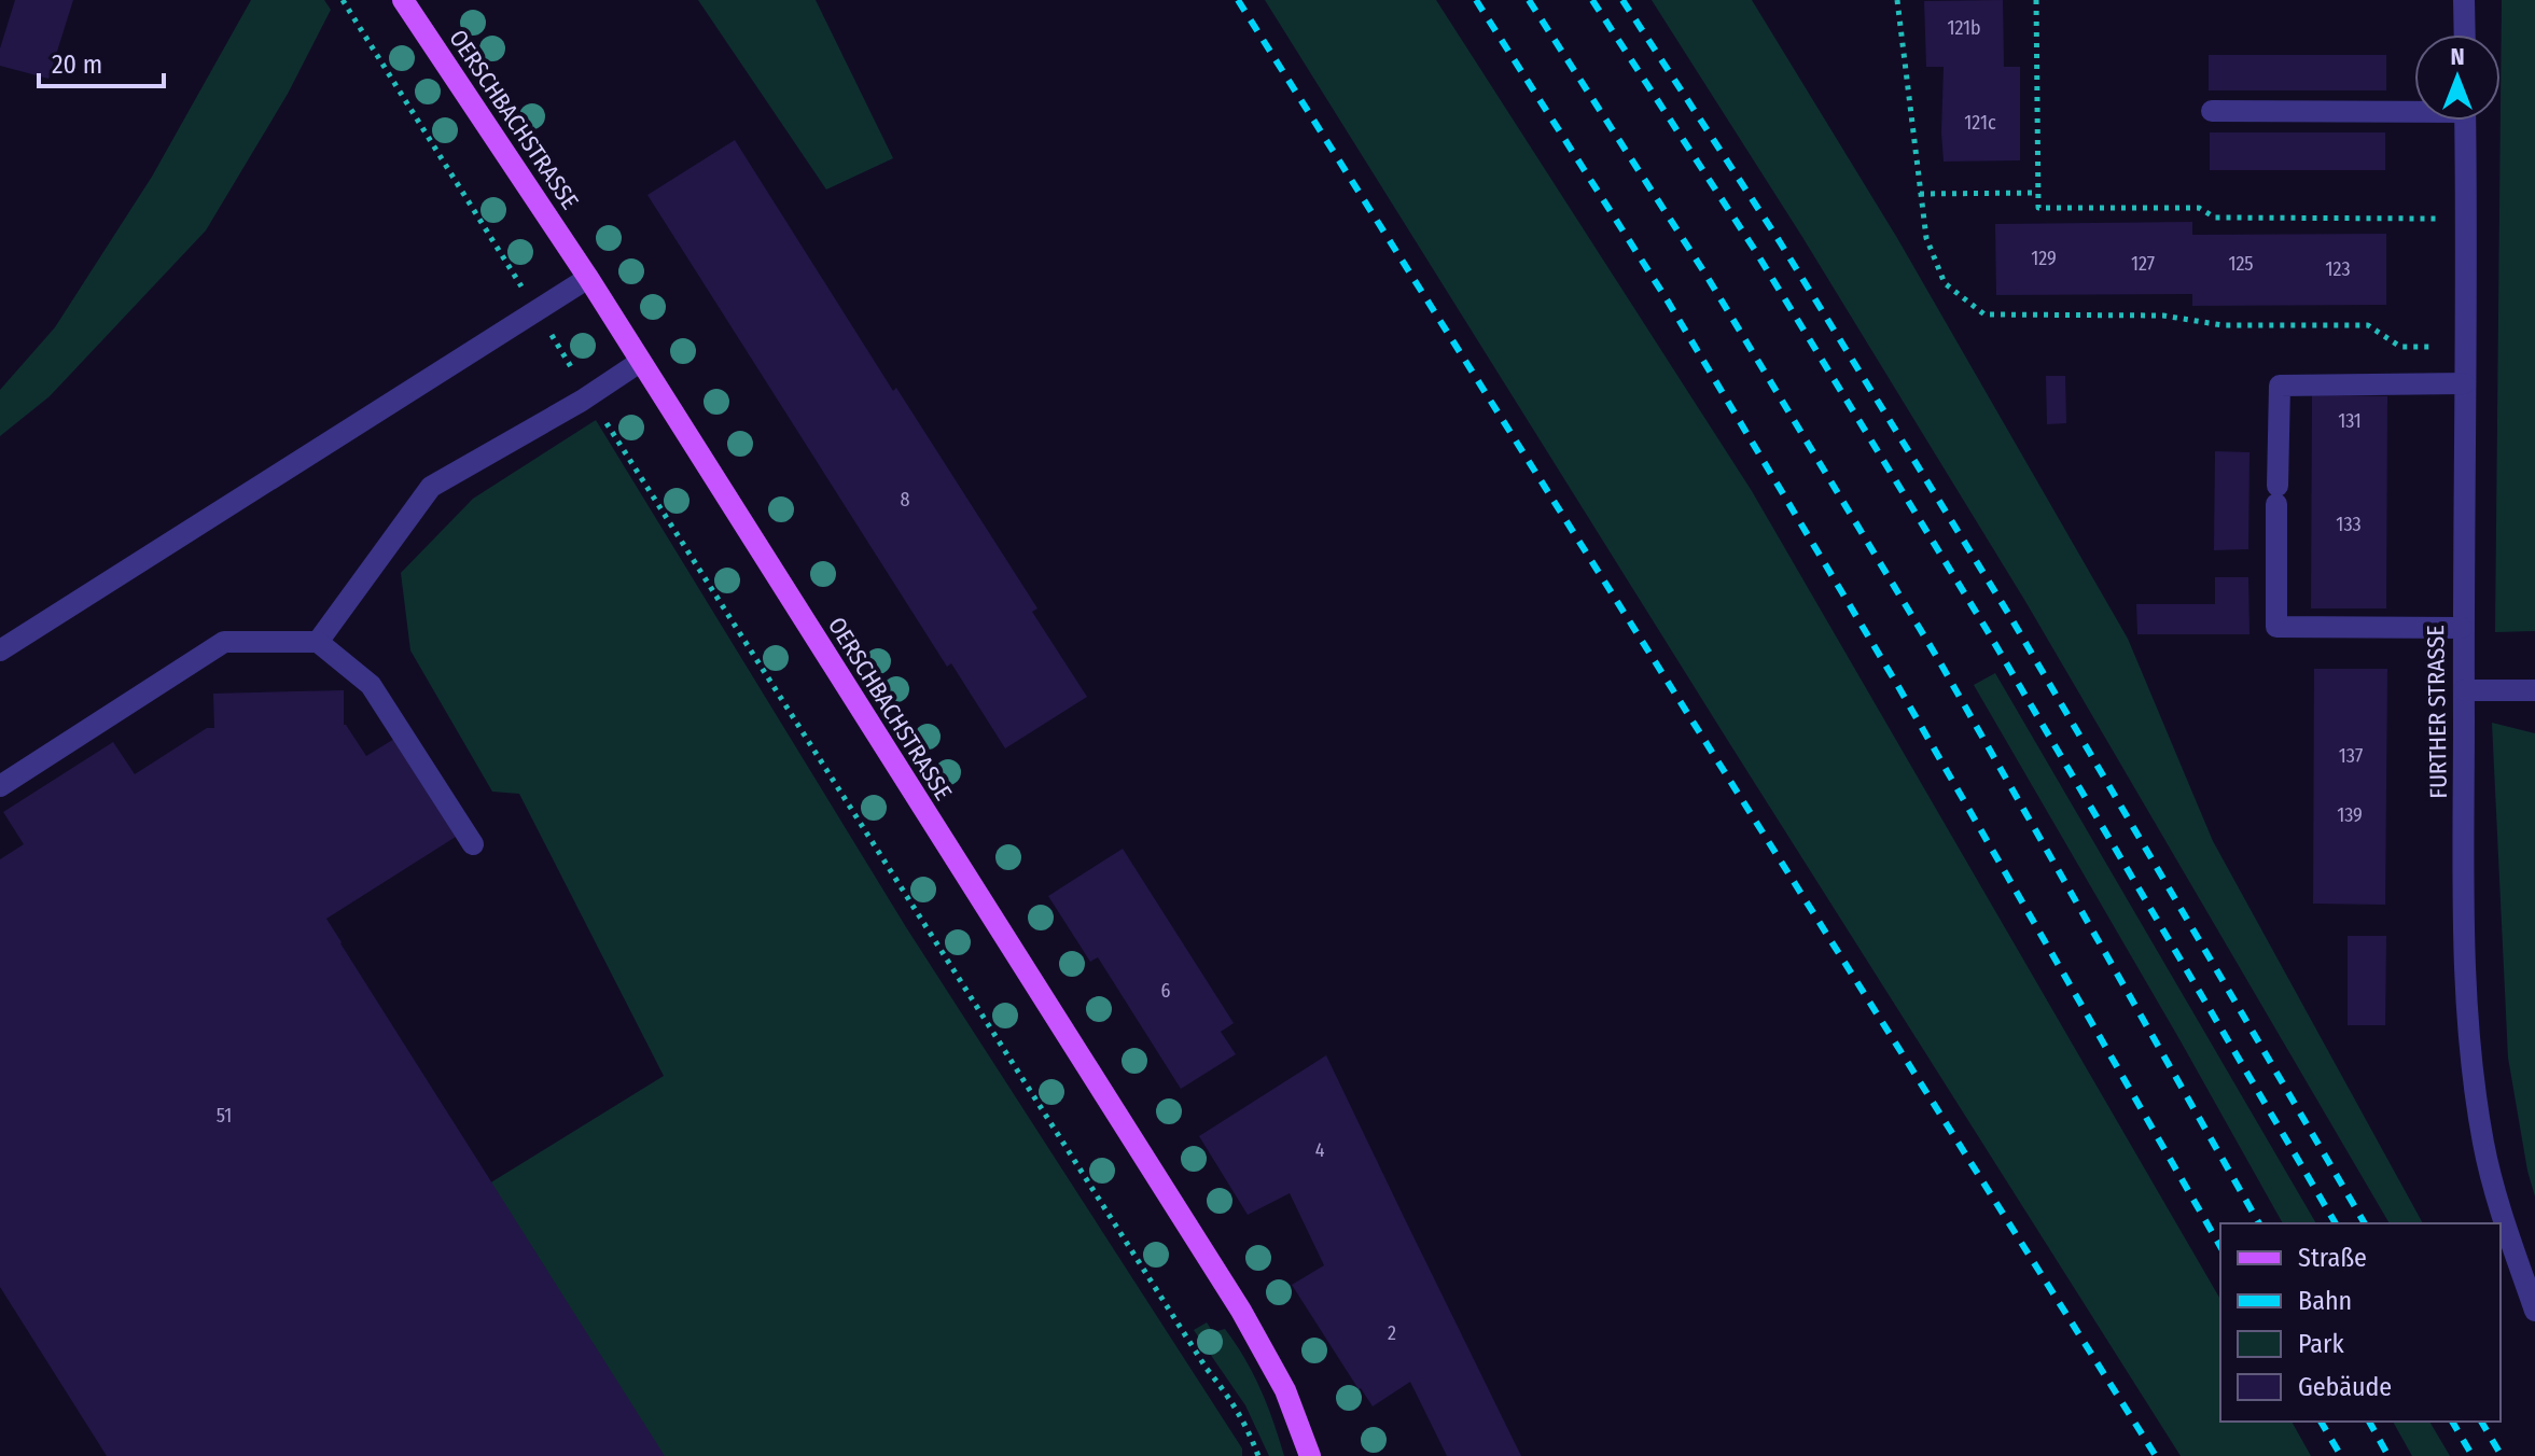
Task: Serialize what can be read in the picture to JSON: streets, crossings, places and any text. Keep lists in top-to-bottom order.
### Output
{
  "streets": {
    "main road": ["OERSCHBACHSTRASSE"],
    "street": ["FURTHER STRASSE"]
  },
  "house_numbers": [
    "121b",
    "121c",
    "129",
    "127",
    "125",
    "123",
    "131",
    "8",
    "133",
    "137",
    "139",
    "6",
    "51",
    "4",
    "2"
  ],
  "legend": [
    "Straße",
    "Bahn",
    "Park",
    "Gebäude"
  ],
  "scale_bar": "20 m",
  "north": "top"
}
